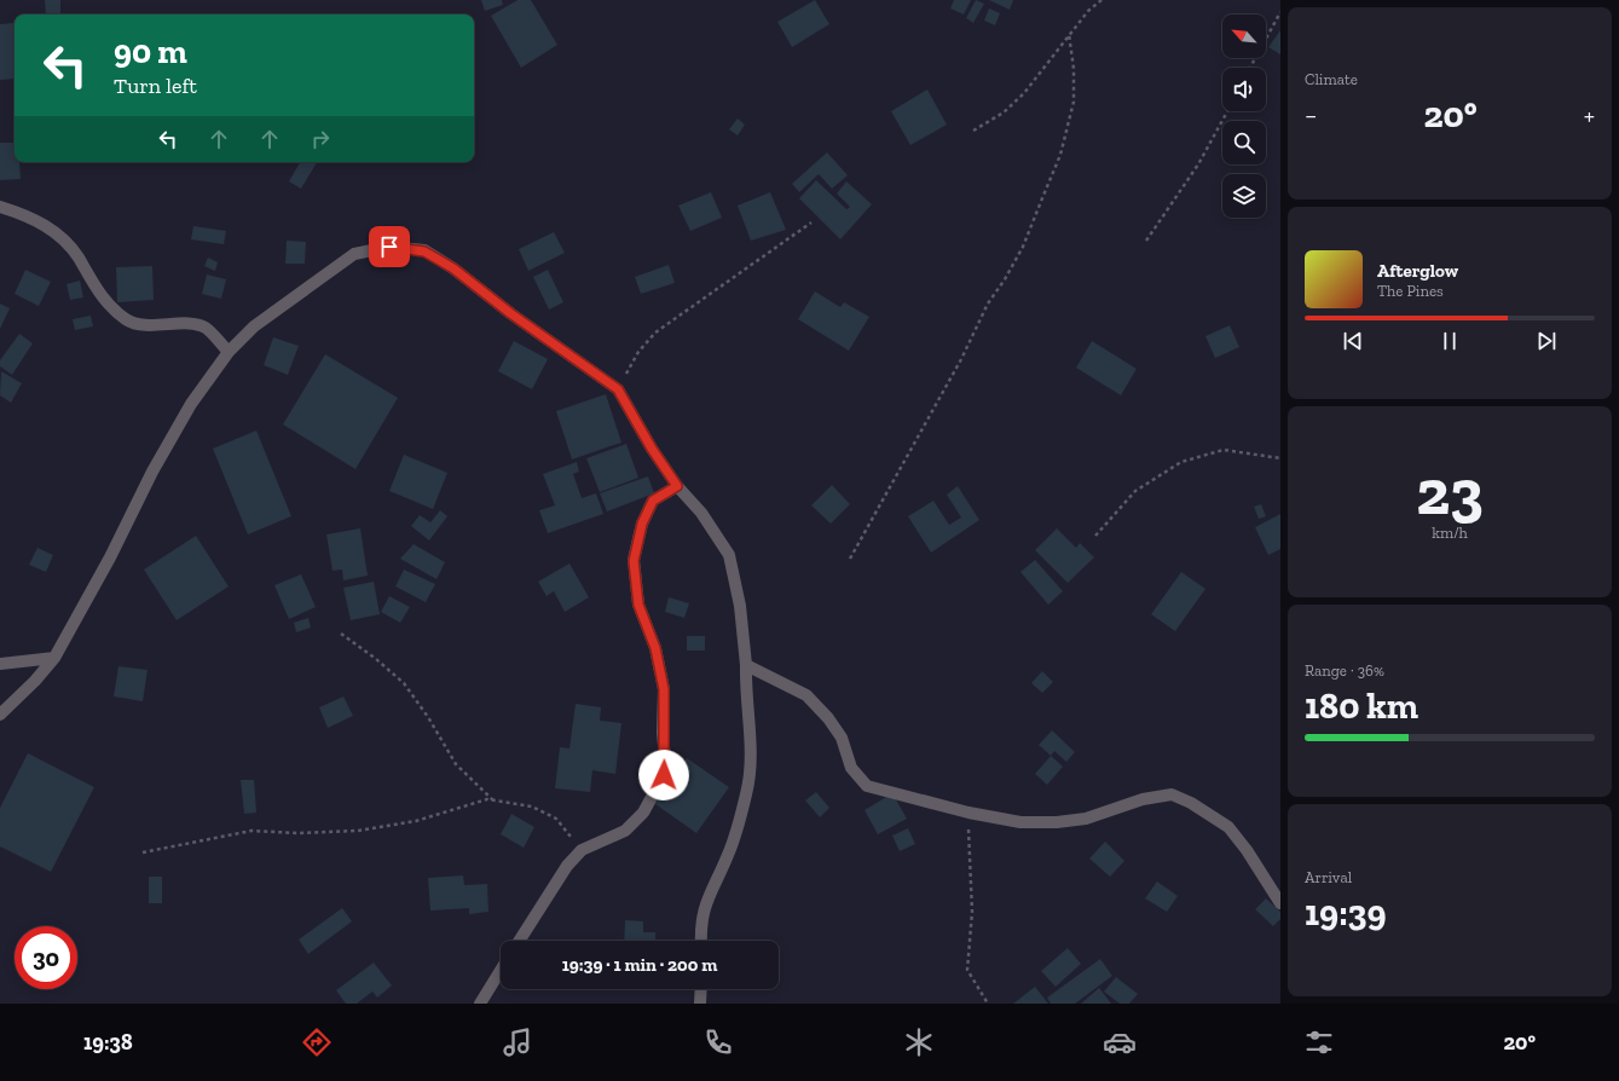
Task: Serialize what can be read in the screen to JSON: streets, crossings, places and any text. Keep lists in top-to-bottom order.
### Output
{
  "north": "top left",
  "page": {
    "tile": [
      "Climate",
      ["23", "km/h"],
      ["Range · 36%", "180 km"],
      ["Arrival", "19:39"]
    ],
    "turn": ["90 m", "Turn left"],
    "heat": ["−", "20°", "+"],
    "song": ["Afterglow", "The Pines"],
    "limit": "30",
    "trip": "19:39 · 1 min · 200 m",
    "tabs": ["19:38", "20°"]
  }
}
